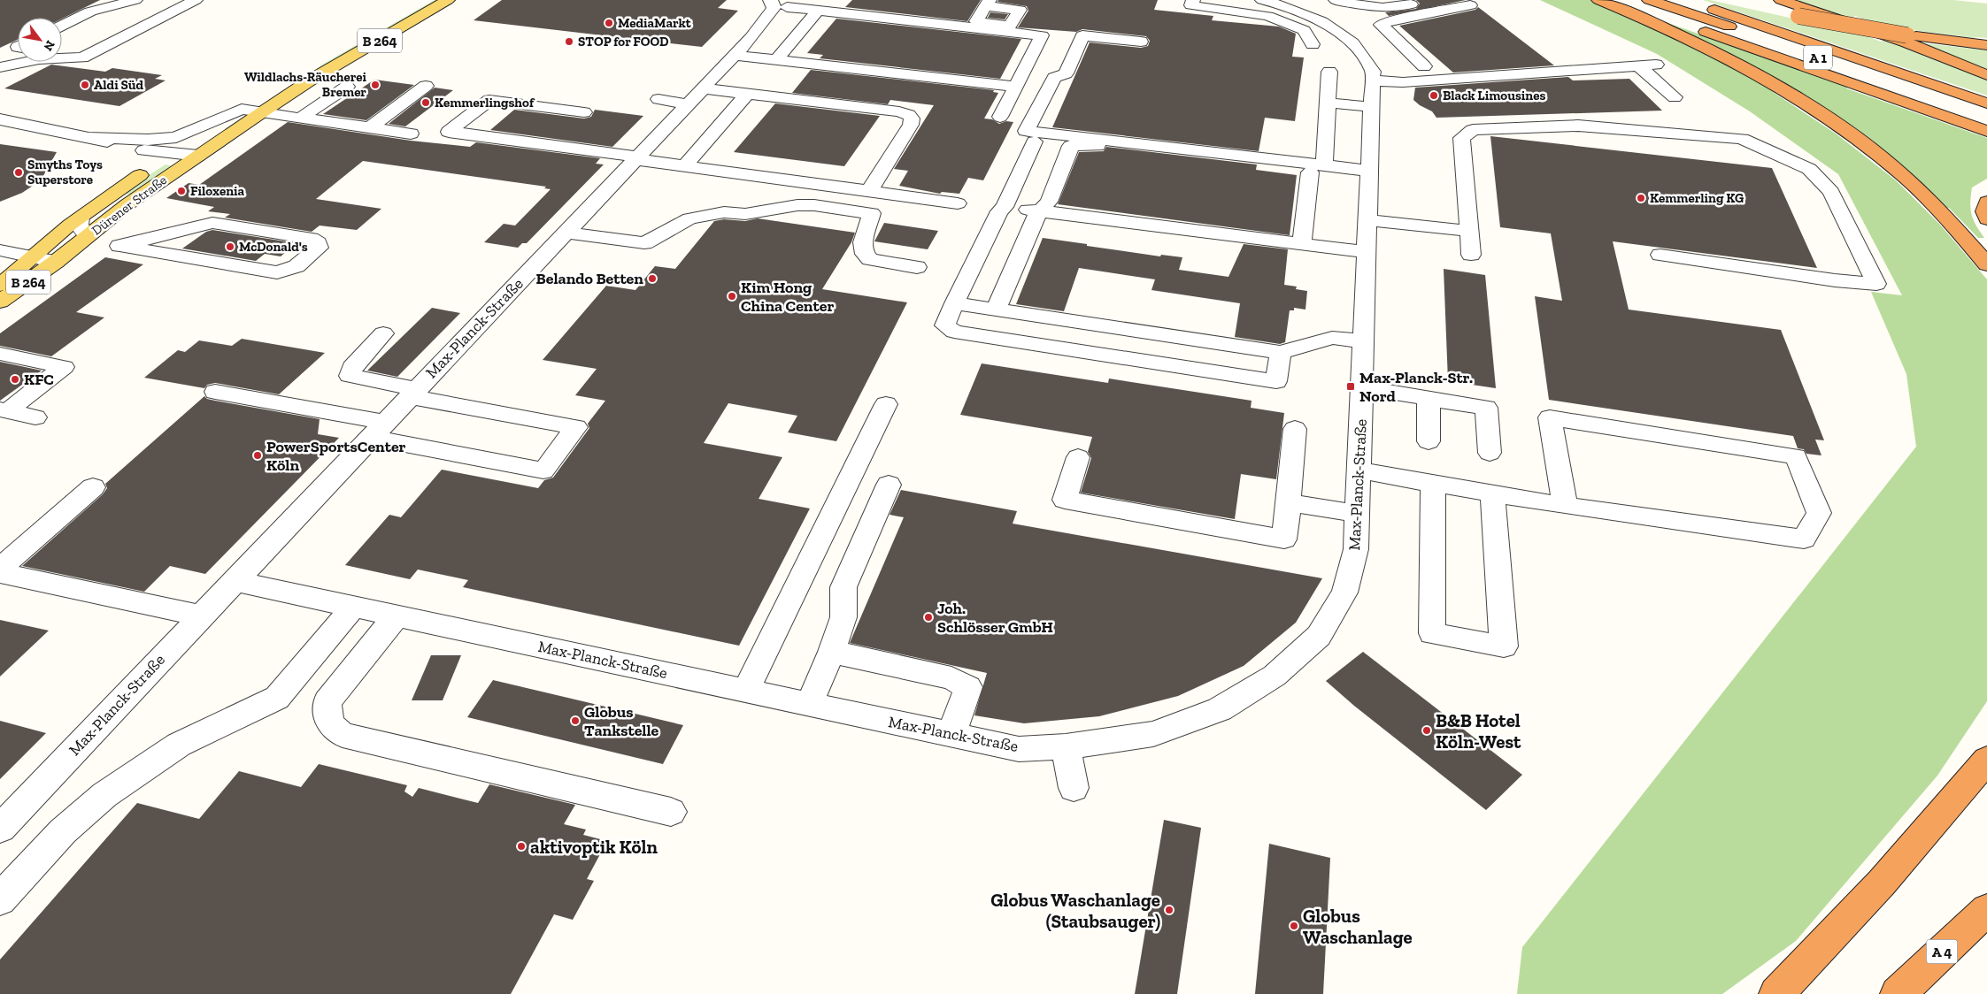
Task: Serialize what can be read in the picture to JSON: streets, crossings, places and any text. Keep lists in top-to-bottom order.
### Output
{
  "streets": {
    "highway": ["A 1", "A 4"],
    "main road": ["B 264", "Dürener Straße"],
    "street": ["Max-Planck-Straße"]
  },
  "places": {
    "other": [
      "MediaMarkt",
      "STOP for FOOD",
      "Aldi Süd",
      "Wildlachs-Räucherei Bremer",
      "Black Limousines",
      "Kemmerlingshof",
      "Smyths Toys Superstore",
      "Filoxenia",
      "Kemmerling KG",
      "McDonald's",
      "Belando Betten",
      "Kim Hong China Center",
      "KFC",
      "PowerSportsCenter Köln",
      "Joh. Schlösser GmbH",
      "Globus Tankstelle",
      "B&B Hotel Köln-West",
      "aktivoptik Köln",
      "Globus Waschanlage (Staubsauger)",
      "Globus Waschanlage"
    ],
    "transit": ["Max-Planck-Str. Nord"]
  },
  "north": "bottom right"
}
